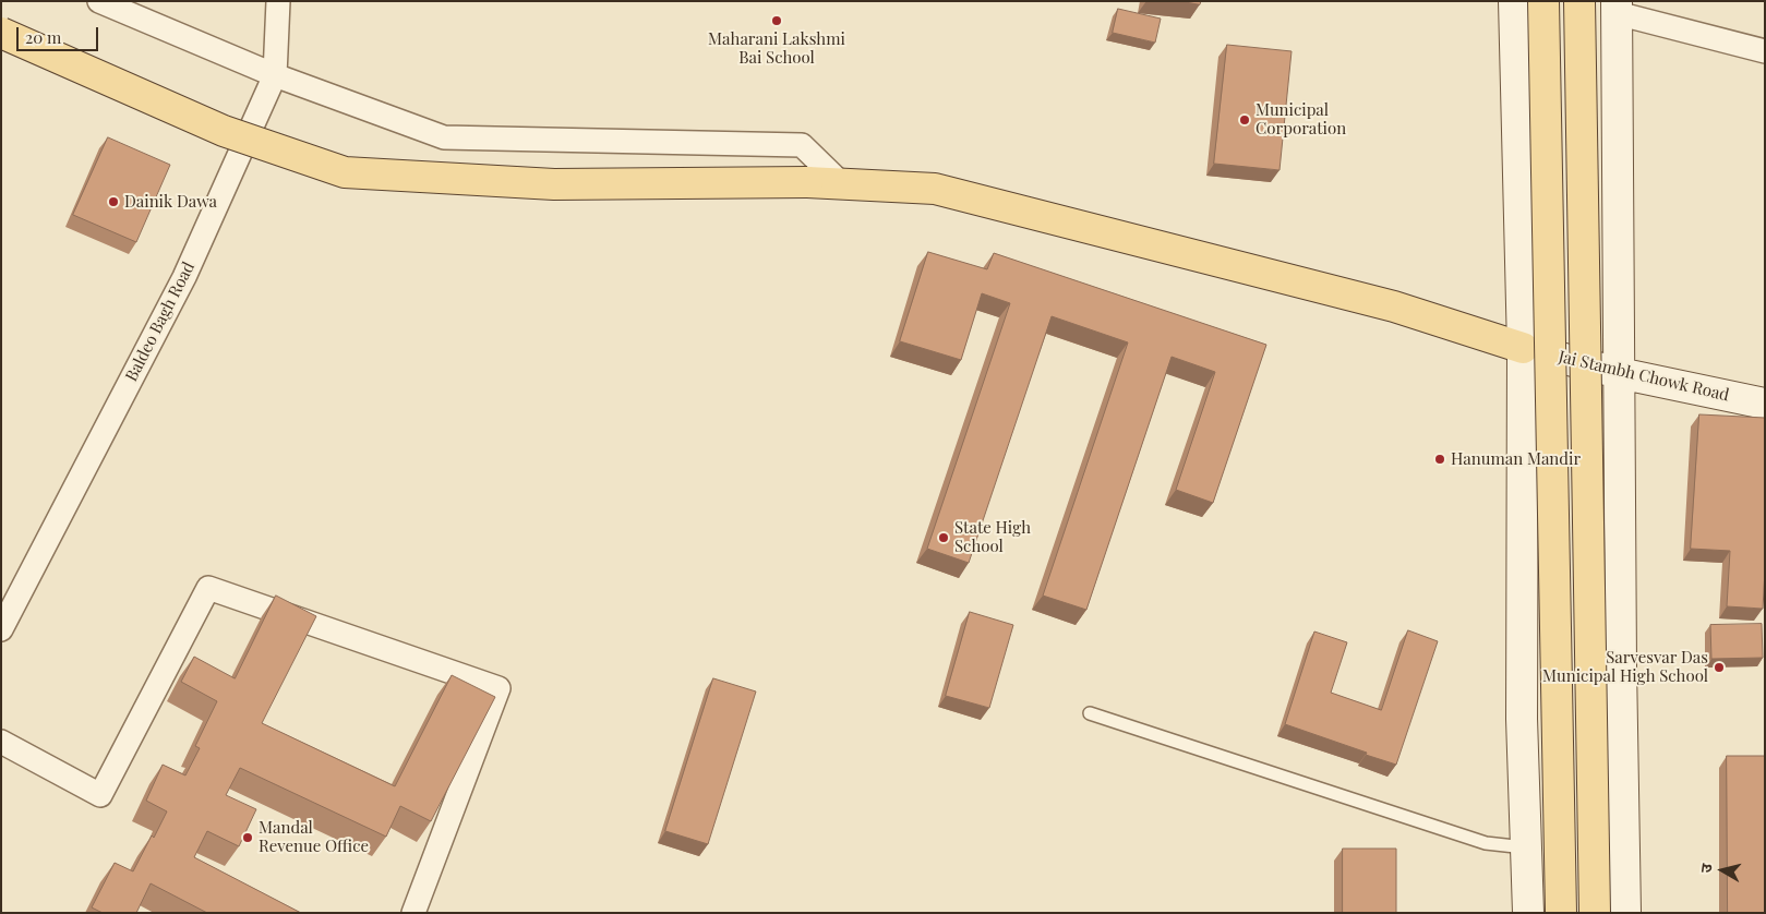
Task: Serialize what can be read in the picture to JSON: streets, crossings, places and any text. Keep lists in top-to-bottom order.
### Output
{
  "streets": {
    "street": ["Baldeo Bagh Road", "Jai Stambh Chowk Road"]
  },
  "places": [
    "Maharani Lakshmi Bai School",
    "Municipal Corporation",
    "Dainik Dawa",
    "Hanuman Mandir",
    "State High School",
    "Sarvesvar Das Municipal High School",
    "Mandal Revenue Office"
  ],
  "scale_bar": "20 m",
  "north": "left"
}
